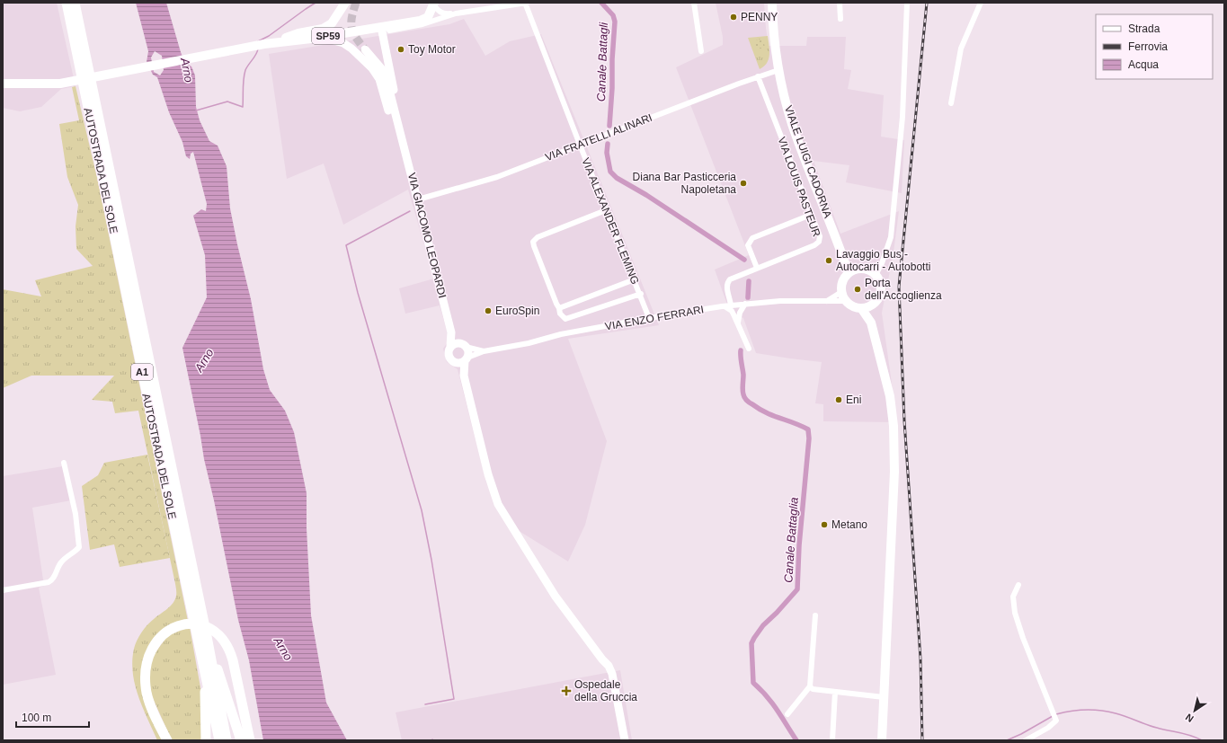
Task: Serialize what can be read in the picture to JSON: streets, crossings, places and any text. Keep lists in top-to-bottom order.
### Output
{
  "streets": {
    "highway": ["AUTOSTRADA DEL SOLE", "A1"],
    "main road": ["SP59", "VIALE LUIGI CADORNA"],
    "street": [
      "VIA FRATELLI ALINARI",
      "VIA LOUIS PASTEUR",
      "VIA ALEXANDER FLEMING",
      "VIA GIACOMO LEOPARDI",
      "VIA ENZO FERRARI"
    ]
  },
  "crossings": [
    ["SP59", "VIA GIACOMO LEOPARDI"],
    ["VIA FRATELLI ALINARI", "VIALE LUIGI CADORNA"],
    ["VIA FRATELLI ALINARI", "VIA LOUIS PASTEUR"],
    ["VIA FRATELLI ALINARI", "VIA ALEXANDER FLEMING"],
    ["VIA FRATELLI ALINARI", "VIA GIACOMO LEOPARDI"],
    ["VIALE LUIGI CADORNA", "VIA ENZO FERRARI"],
    ["VIA LOUIS PASTEUR", "VIA ENZO FERRARI"],
    ["VIA ALEXANDER FLEMING", "VIA ENZO FERRARI"],
    ["VIA GIACOMO LEOPARDI", "VIA ENZO FERRARI"]
  ],
  "water": ["Canale Battagli", "Arno", "Canale Battaglia"],
  "places": {
    "other": [
      "PENNY",
      "Toy Motor",
      "Diana Bar Pasticceria Napoletana",
      "Lavaggio Bus - Autocarri - Autobotti",
      "Porta dell'Accoglienza",
      "EuroSpin",
      "Eni",
      "Metano"
    ],
    "health": ["Ospedale della Gruccia"]
  },
  "legend": ["Strada", "Ferrovia", "Acqua"],
  "scale_bar": "100 m",
  "north": "bottom left"
}
